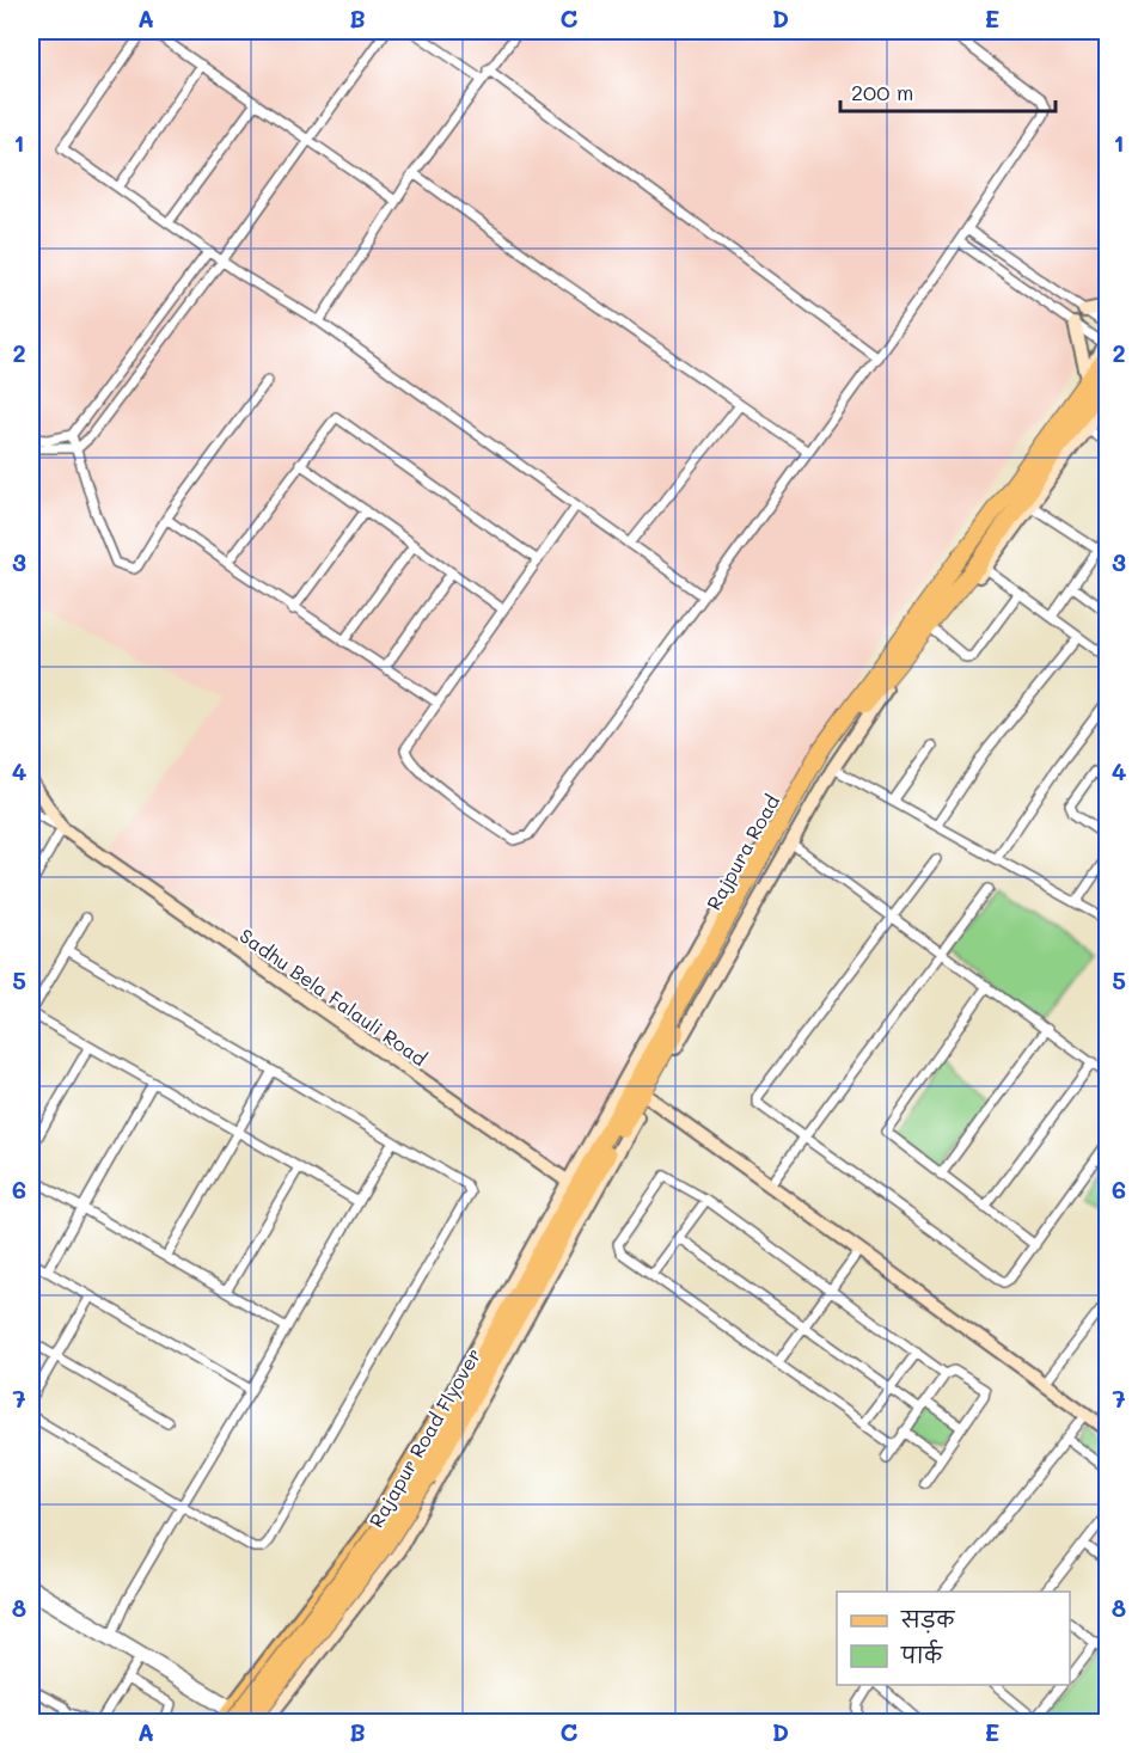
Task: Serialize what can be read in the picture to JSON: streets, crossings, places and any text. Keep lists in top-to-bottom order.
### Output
{
  "streets": {
    "highway": ["Rajpura Road", "Rajapur Road Flyover"],
    "street": ["Sadhu Bela Falauli Road"]
  },
  "crossings": [
    ["Rajpura Road", "Sadhu Bela Falauli Road"],
    ["Rajpura Road", "Rajapur Road Flyover"],
    ["Sadhu Bela Falauli Road", "Rajapur Road Flyover"]
  ],
  "legend": ["सड़क", "पार्क"],
  "scale_bar": "200 m",
  "grid": {
    "columns": [
      "A",
      "B",
      "C",
      "D",
      "E"
    ],
    "rows": [
      "1",
      "2",
      "3",
      "4",
      "5",
      "6",
      "7",
      "8"
    ]
  }
}
